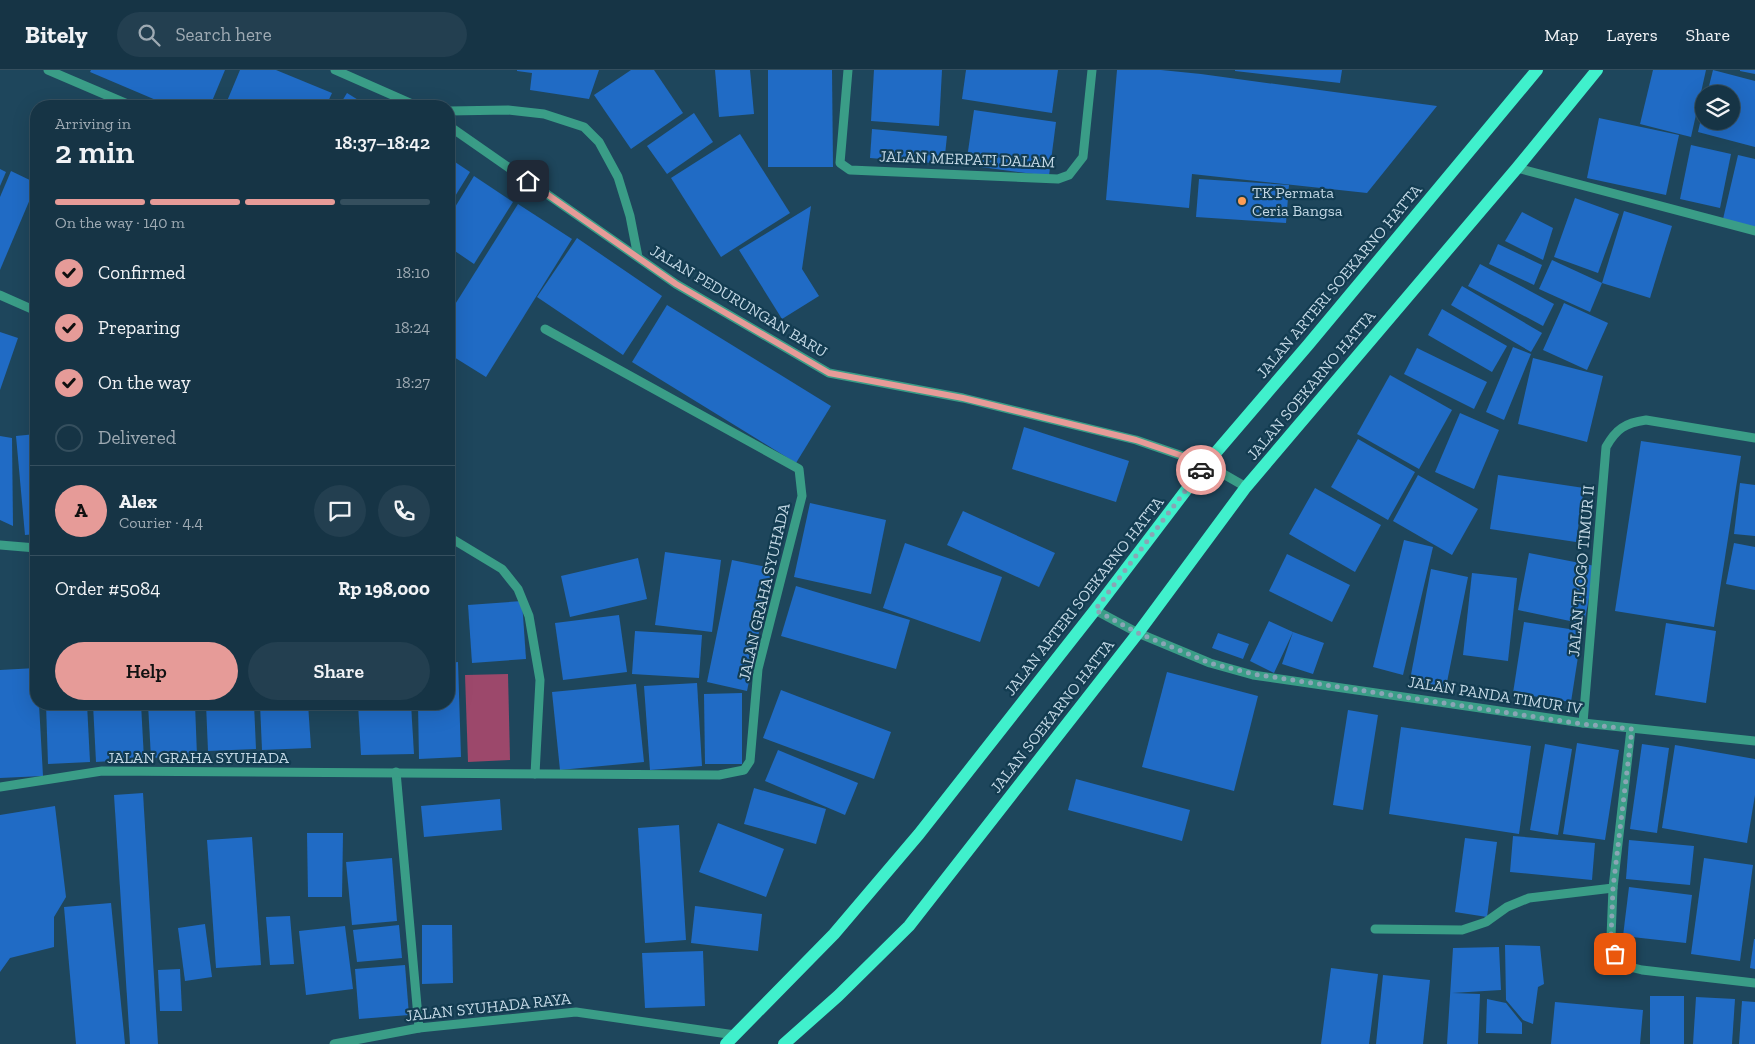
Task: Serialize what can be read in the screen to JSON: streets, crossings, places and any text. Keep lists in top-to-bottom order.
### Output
{
  "streets": {
    "main road": ["JALAN ARTERI SOEKARNO HATTA", "JALAN SOEKARNO HATTA"],
    "street": [
      "JALAN MERPATI DALAM",
      "JALAN PEDURUNGAN BARU",
      "JALAN TLOGO TIMUR II",
      "JALAN GRAHA SYUHADA",
      "JALAN PANDA TIMUR IV",
      "JALAN SYUHADA RAYA"
    ]
  },
  "crossings": [
    ["JALAN ARTERI SOEKARNO HATTA", "JALAN PEDURUNGAN BARU"],
    ["JALAN ARTERI SOEKARNO HATTA", "JALAN PANDA TIMUR IV"],
    ["JALAN ARTERI SOEKARNO HATTA", "JALAN SYUHADA RAYA"],
    ["JALAN PEDURUNGAN BARU", "JALAN SOEKARNO HATTA"],
    ["JALAN SOEKARNO HATTA", "JALAN PANDA TIMUR IV"],
    ["JALAN TLOGO TIMUR II", "JALAN PANDA TIMUR IV"]
  ],
  "places": ["TK Permata Ceria Bangsa"],
  "page": {
    "header": "Bitely",
    "search": "Search here",
    "nav": ["Map", "Layers", "Share"],
    "heading": ["2 min", "Arriving in", "18:37–18:42"],
    "panel": [
      "Alex",
      "Courier · 4.4",
      "Order #5084",
      "Rp 198,000"
    ],
    "bar": "On the way · 140 m",
    "list": [
      ["Confirmed", "18:10"],
      ["Preparing", "18:24"],
      ["On the way", "18:27"],
      "Delivered"
    ],
    "round": "A",
    "buttons": ["Help", "Share"]
  }
}
